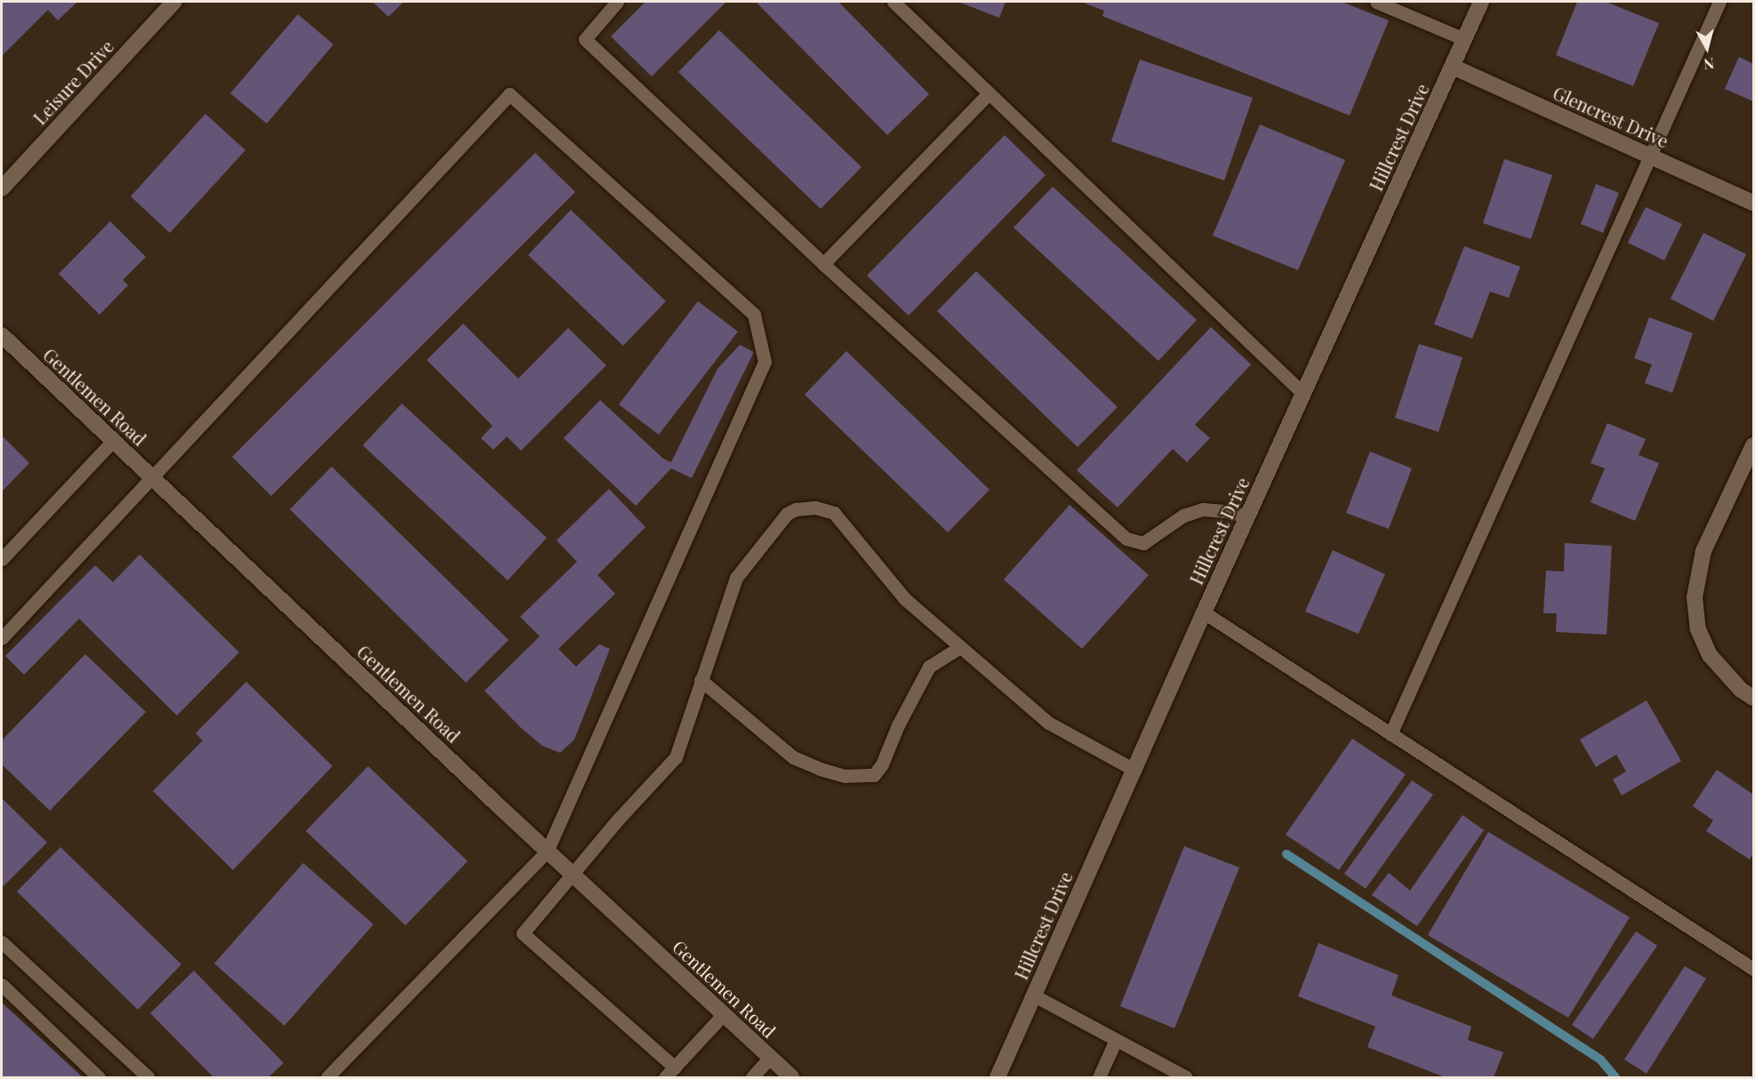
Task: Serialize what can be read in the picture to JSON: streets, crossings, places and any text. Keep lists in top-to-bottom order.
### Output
{
  "streets": {
    "street": [
      "Leisure Drive",
      "Glencrest Drive",
      "Hillcrest Drive",
      "Gentlemen Road"
    ]
  },
  "crossings": [
    ["Glencrest Drive", "Hillcrest Drive"]
  ],
  "north": "bottom"
}
